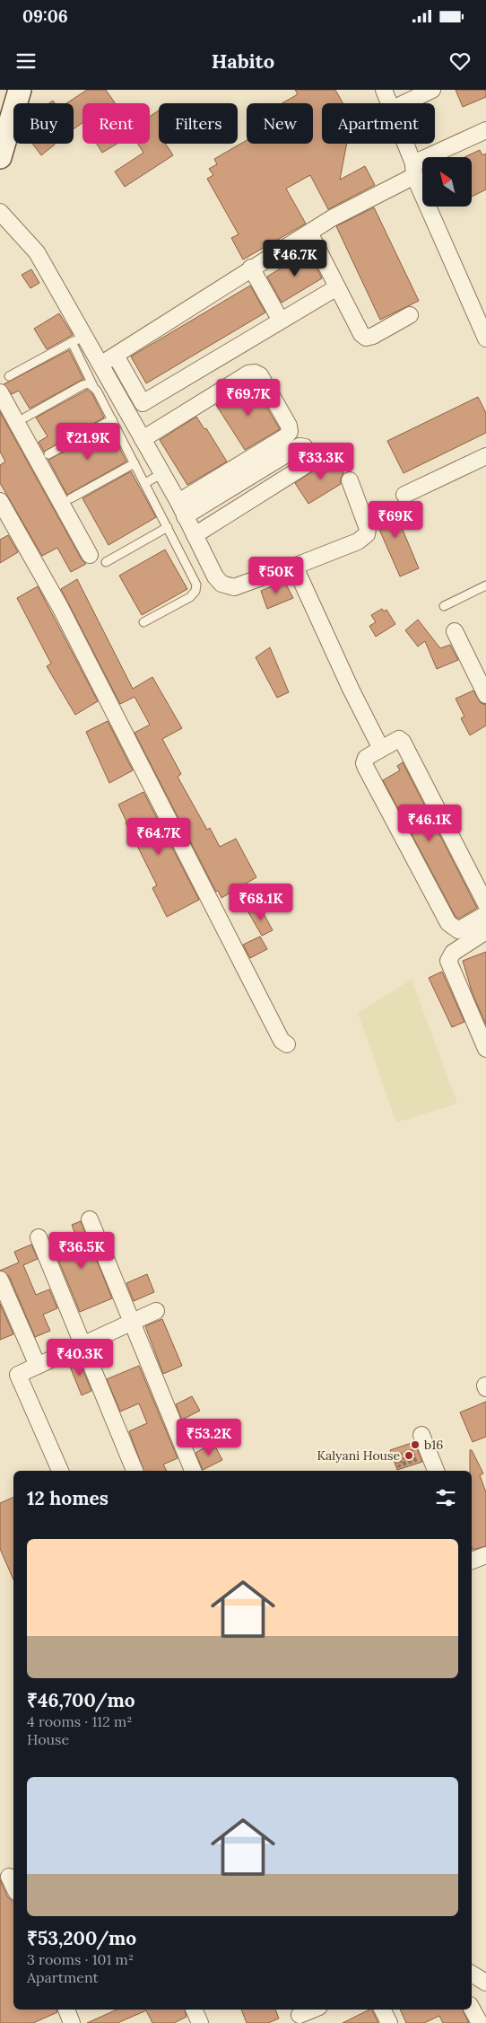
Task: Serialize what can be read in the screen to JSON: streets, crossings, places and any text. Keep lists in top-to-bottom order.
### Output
{
  "places": ["b16", "Kalyani House"],
  "north": "top left",
  "page": {
    "status": "09:06",
    "header": "Habito",
    "chip": [
      "Buy",
      "Rent",
      "Filters",
      "New",
      "Apartment"
    ],
    "price": [
      "₹46.7K",
      "₹69.7K",
      "₹21.9K",
      "₹33.3K",
      "₹69K",
      "₹50K",
      "₹46.1K",
      "₹64.7K",
      "₹68.1K",
      "₹36.5K",
      "₹40.3K",
      "₹53.2K"
    ],
    "heading": "12 homes",
    "list": [
      {
        "name": "₹46,700/mo",
        "note": "4 rooms · 112 m² · House"
      },
      {
        "name": "₹53,200/mo",
        "note": "3 rooms · 101 m² · Apartment"
      }
    ]
  }
}
